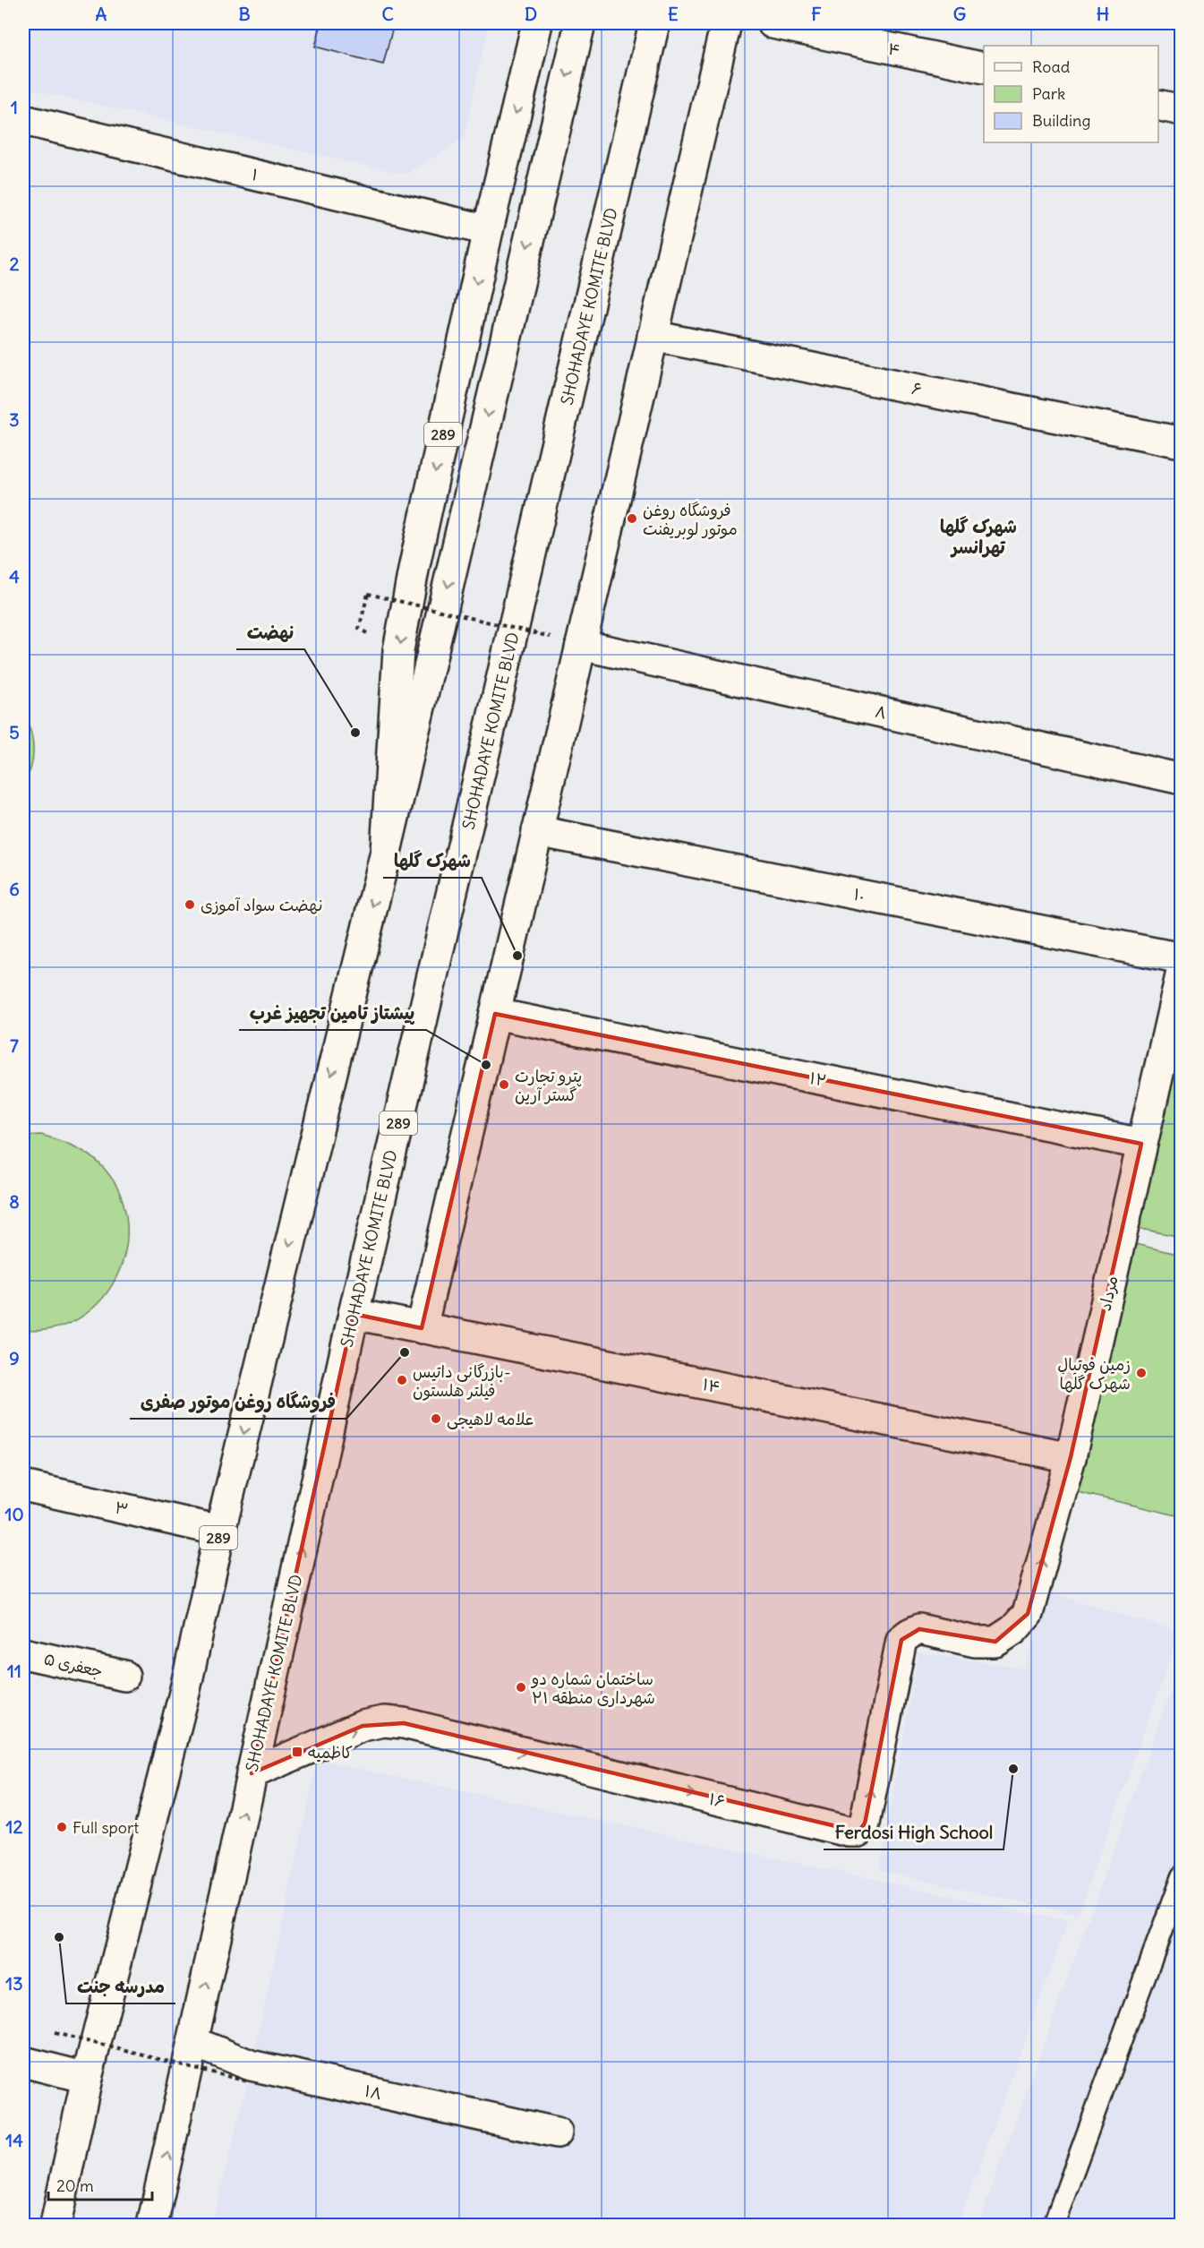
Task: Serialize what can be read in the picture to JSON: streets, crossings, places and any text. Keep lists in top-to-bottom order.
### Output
{
  "streets": {
    "main road": [
      "۴",
      "۱",
      "SHOHADAYE KOMITE BLVD",
      "۶",
      "289",
      "۸",
      "۱۰",
      "۱۲",
      "مرداد",
      "۱۴",
      "۳",
      "جعفری ۵",
      "۱۶",
      "۱۸"
    ]
  },
  "crossings": [
    ["۱", "289"],
    ["SHOHADAYE KOMITE BLVD", "۱۴"],
    ["SHOHADAYE KOMITE BLVD", "۱۶"],
    ["SHOHADAYE KOMITE BLVD", "۱۸"],
    ["289", "۳"],
    ["۱۲", "مرداد"],
    ["مرداد", "۱۴"],
    ["مرداد", "۱۶"]
  ],
  "one_way": ["۱۶"],
  "districts": ["شهرک گلها تهرانسر"],
  "places": {
    "other": [
      "فروشگاه روغن موتور لوبریفنت",
      "نهضت",
      "نهضت سواد آموزی",
      "شهرک گلها",
      "پیشتاز تامین تجهیز غرب",
      "پترو تجارت گستر آرین",
      "فروشگاه روغن موتور صفری",
      "زمین فوتبالِ شهرک گلها",
      "بازرگانی داتیس- فیلتر هلستون",
      "علامه لاهیجی",
      "ساختمان شماره دو شهرداری منطقه ۲۱",
      "Ferdosi High School",
      "Full sport",
      "مدرسه جنت"
    ],
    "transit": ["کاظمیه"]
  },
  "legend": ["Road", "Park", "Building"],
  "scale_bar": "20 m",
  "grid": {
    "columns": [
      "A",
      "B",
      "C",
      "D",
      "E",
      "F",
      "G",
      "H"
    ],
    "rows": [
      "1",
      "2",
      "3",
      "4",
      "5",
      "6",
      "7",
      "8",
      "9",
      "10",
      "11",
      "12",
      "13",
      "14"
    ]
  }
}
